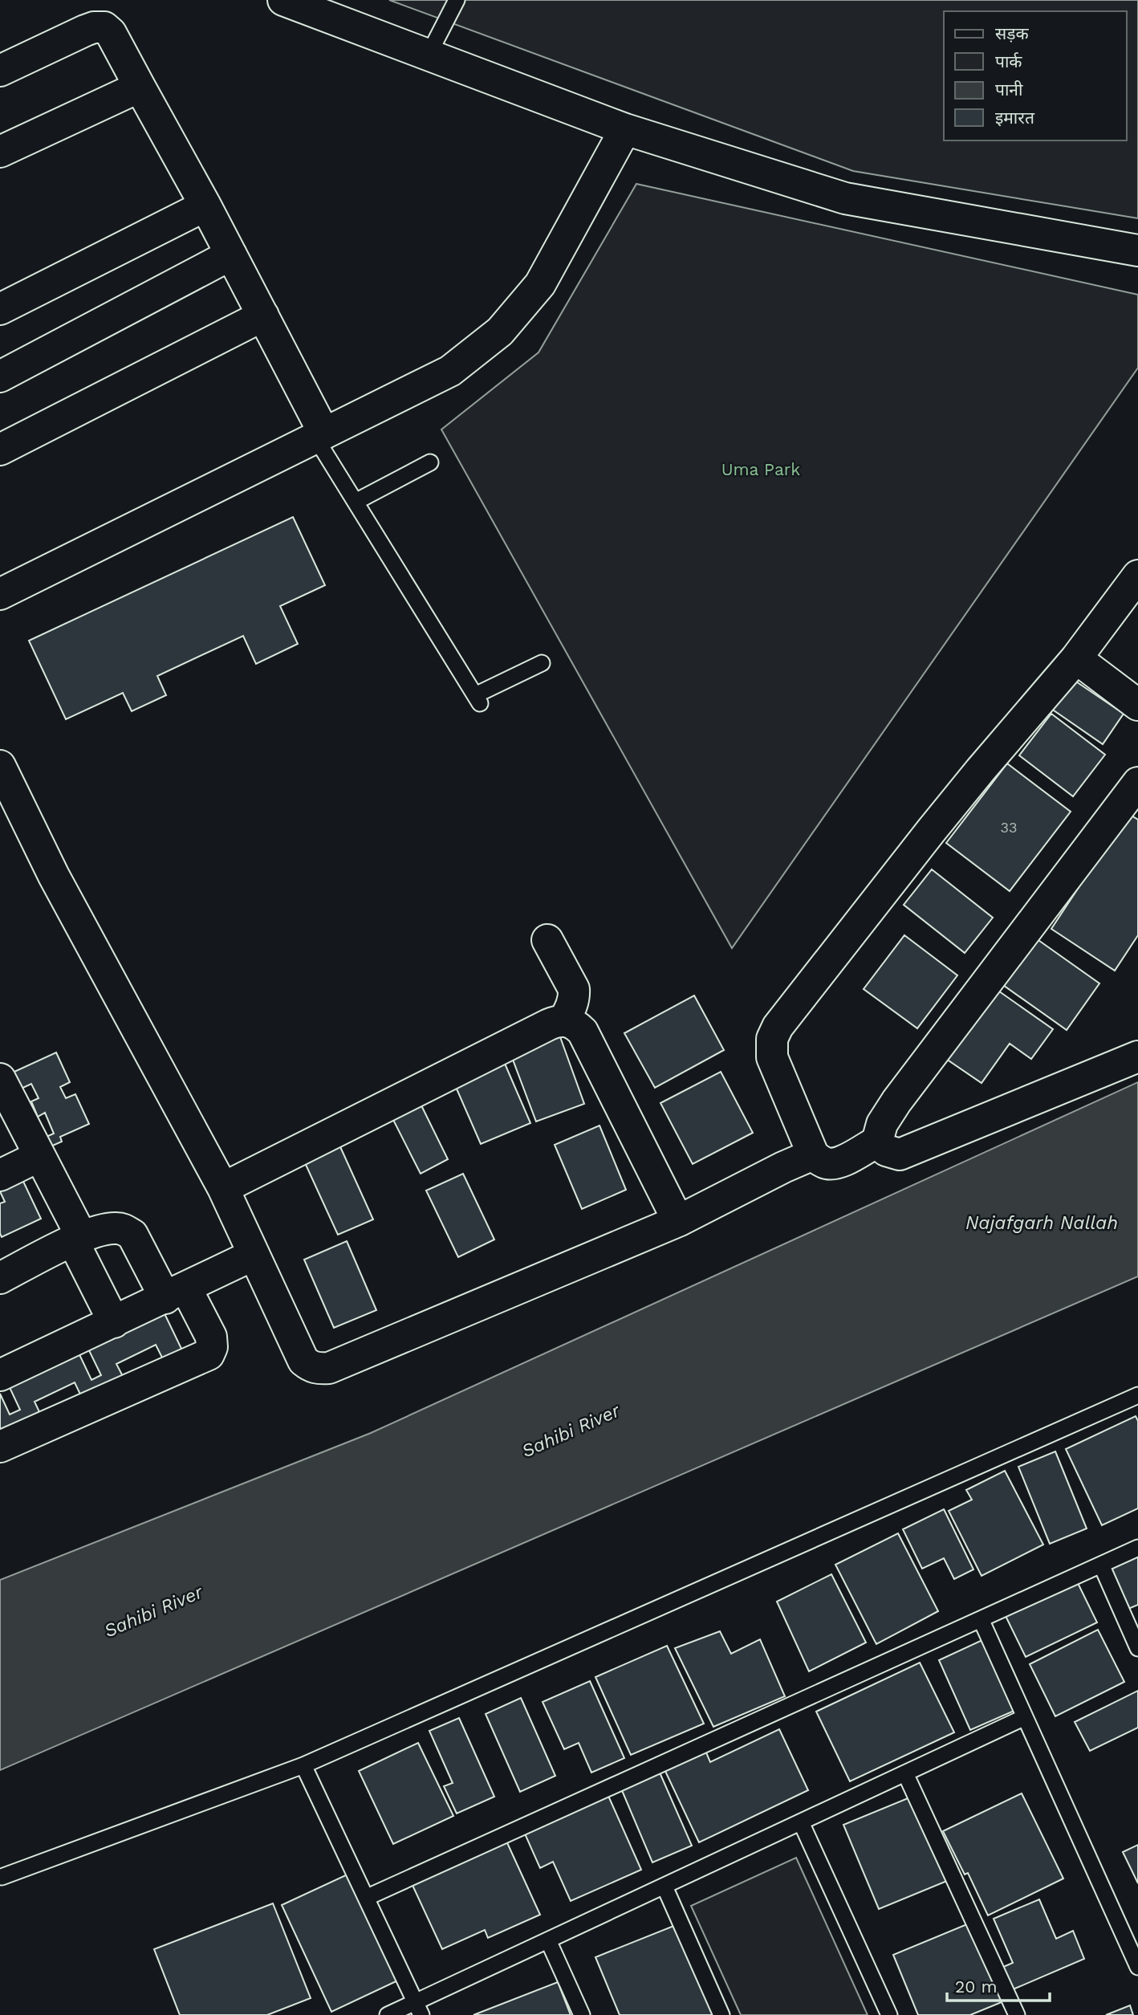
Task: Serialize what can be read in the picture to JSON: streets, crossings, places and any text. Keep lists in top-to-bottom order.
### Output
{
  "water": ["Najafgarh Nallah", "Sahibi River"],
  "parks": ["Uma Park"],
  "house_numbers": ["33"],
  "legend": [
    "सड़क",
    "पार्क",
    "पानी",
    "इमारत"
  ],
  "scale_bar": "20 m"
}
